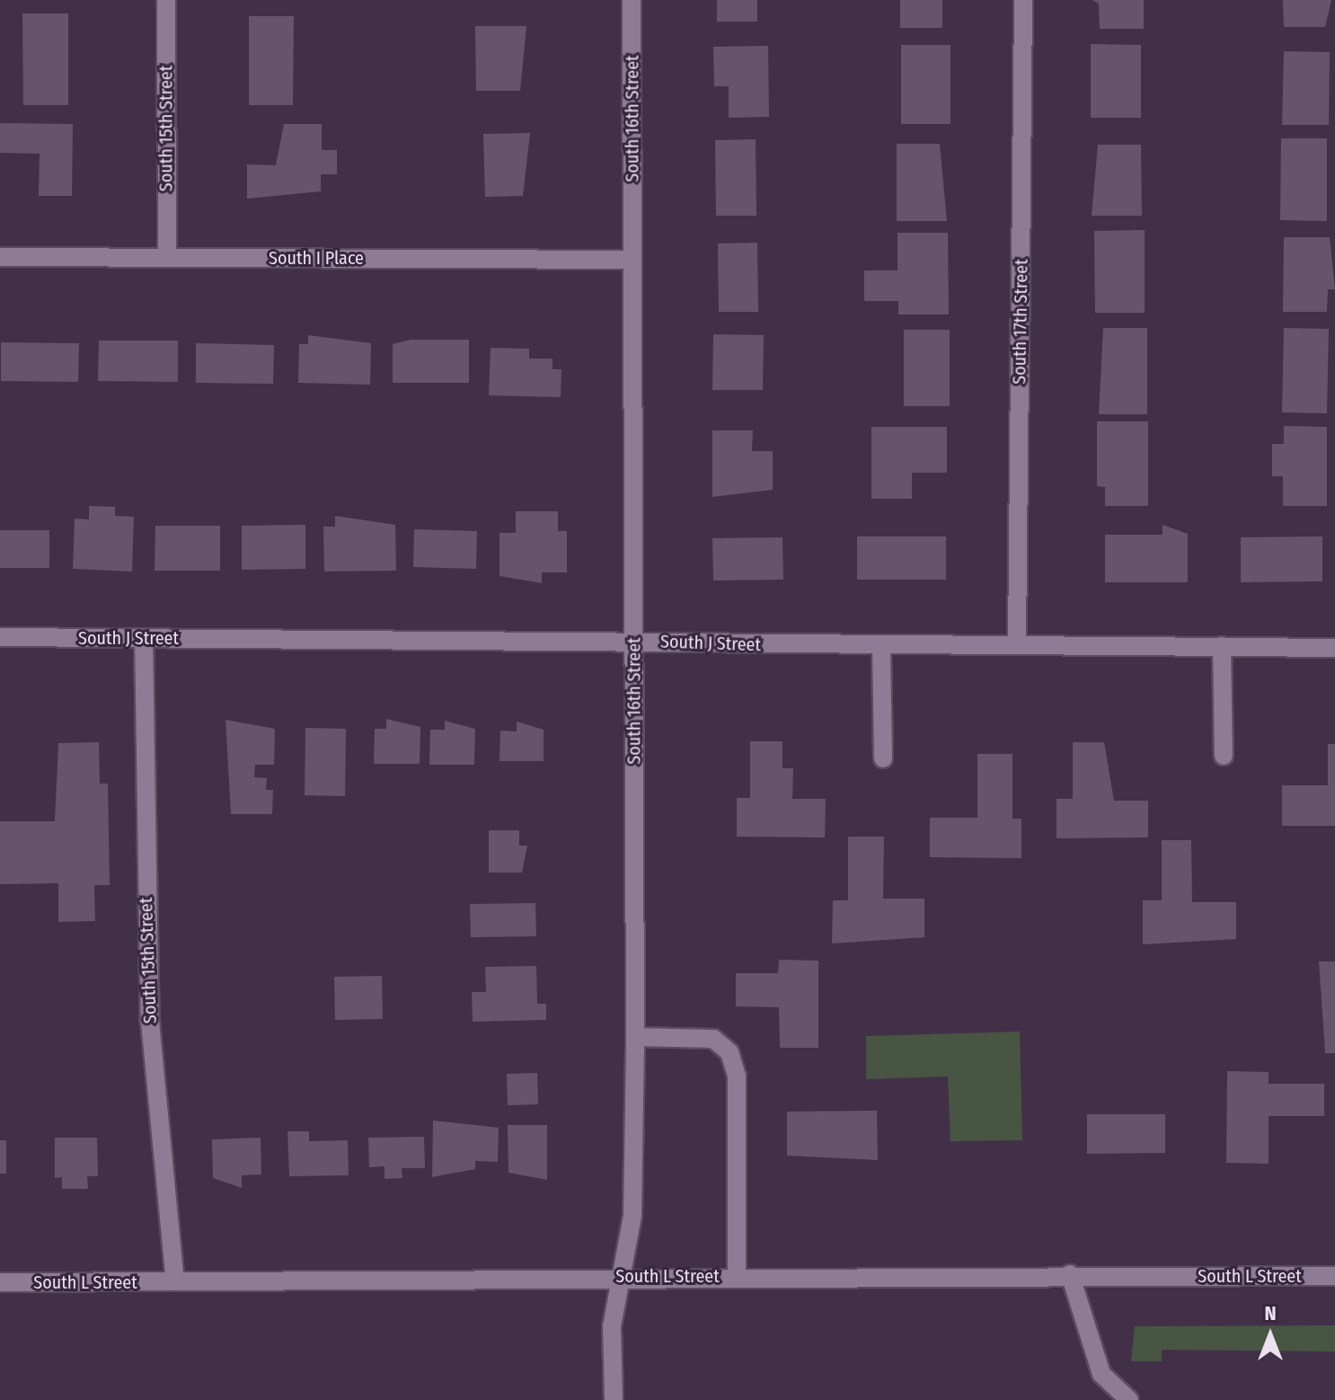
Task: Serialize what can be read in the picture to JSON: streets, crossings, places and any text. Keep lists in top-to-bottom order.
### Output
{
  "streets": {
    "street": [
      "South 16th Street",
      "South 15th Street",
      "South I Place",
      "South 17th Street",
      "South J Street",
      "South L Street"
    ]
  },
  "crossings": [
    ["South 16th Street", "South I Place"],
    ["South 16th Street", "South J Street"],
    ["South 16th Street", "South L Street"],
    ["South 15th Street", "South I Place"],
    ["South 15th Street", "South J Street"],
    ["South 15th Street", "South L Street"],
    ["South 17th Street", "South J Street"]
  ],
  "north": "top"
}
